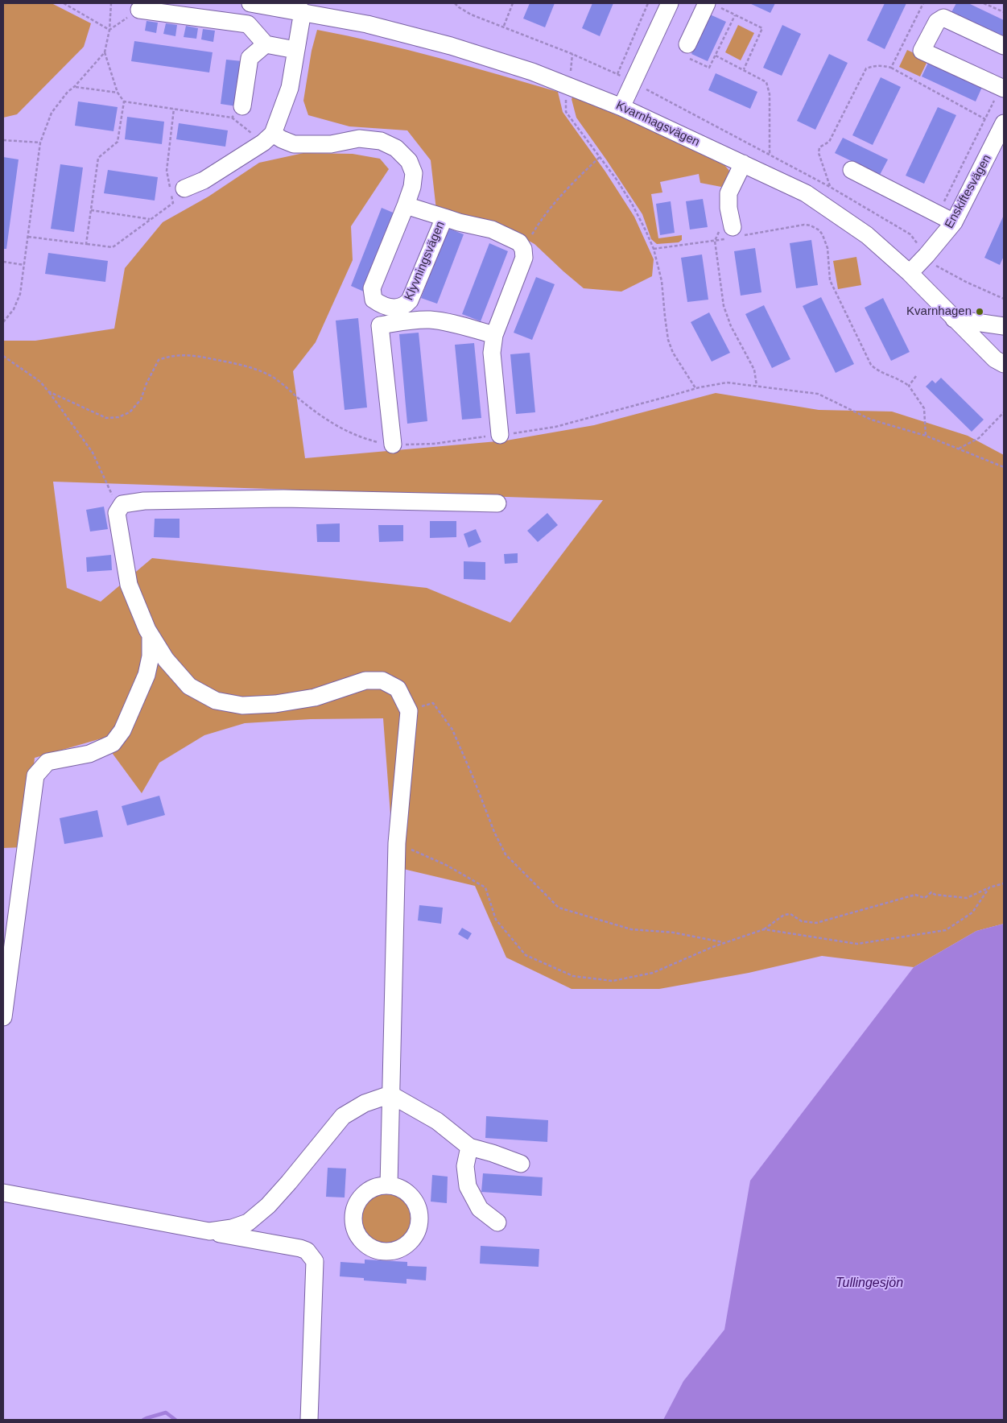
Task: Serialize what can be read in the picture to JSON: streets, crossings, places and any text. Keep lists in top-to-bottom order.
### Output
{
  "streets": {
    "street": ["Kvarnhagsvägen", "Enskiftesvägen", "Klyvningsvägen"]
  },
  "crossings": [
    ["Kvarnhagsvägen", "Enskiftesvägen"]
  ],
  "water": ["Tullingesjön"],
  "places": ["Kvarnhagen"]
}
